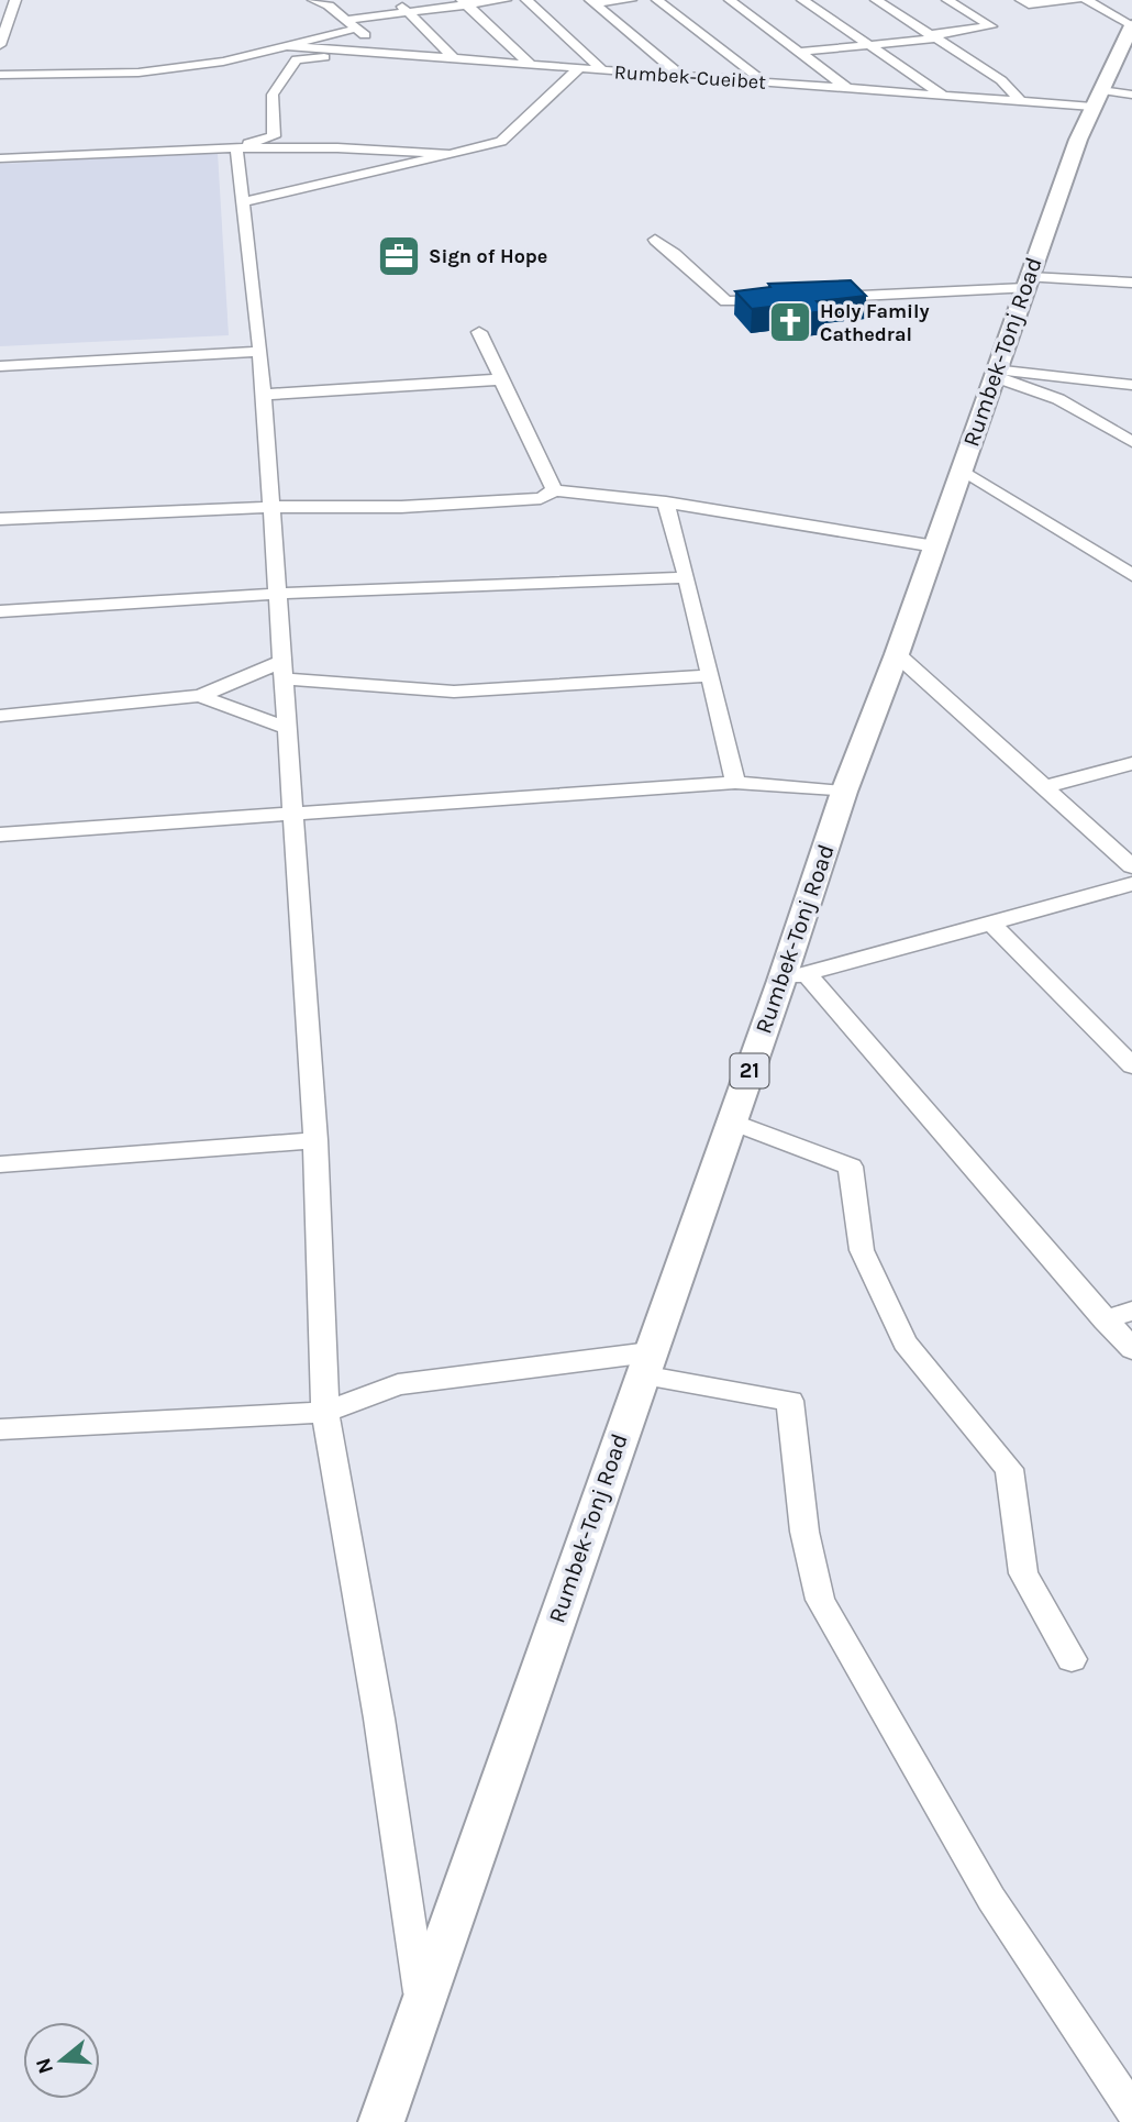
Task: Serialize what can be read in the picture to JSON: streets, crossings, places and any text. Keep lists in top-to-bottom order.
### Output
{
  "streets": {
    "main road": ["Rumbek-Tonj Road", "21"],
    "street": ["Rumbek-Cueibet"]
  },
  "crossings": [
    ["Rumbek-Cueibet", "Rumbek-Tonj Road"]
  ],
  "places": {
    "office": ["Sign of Hope"],
    "church": ["Holy Family Cathedral"]
  },
  "north": "left"
}
